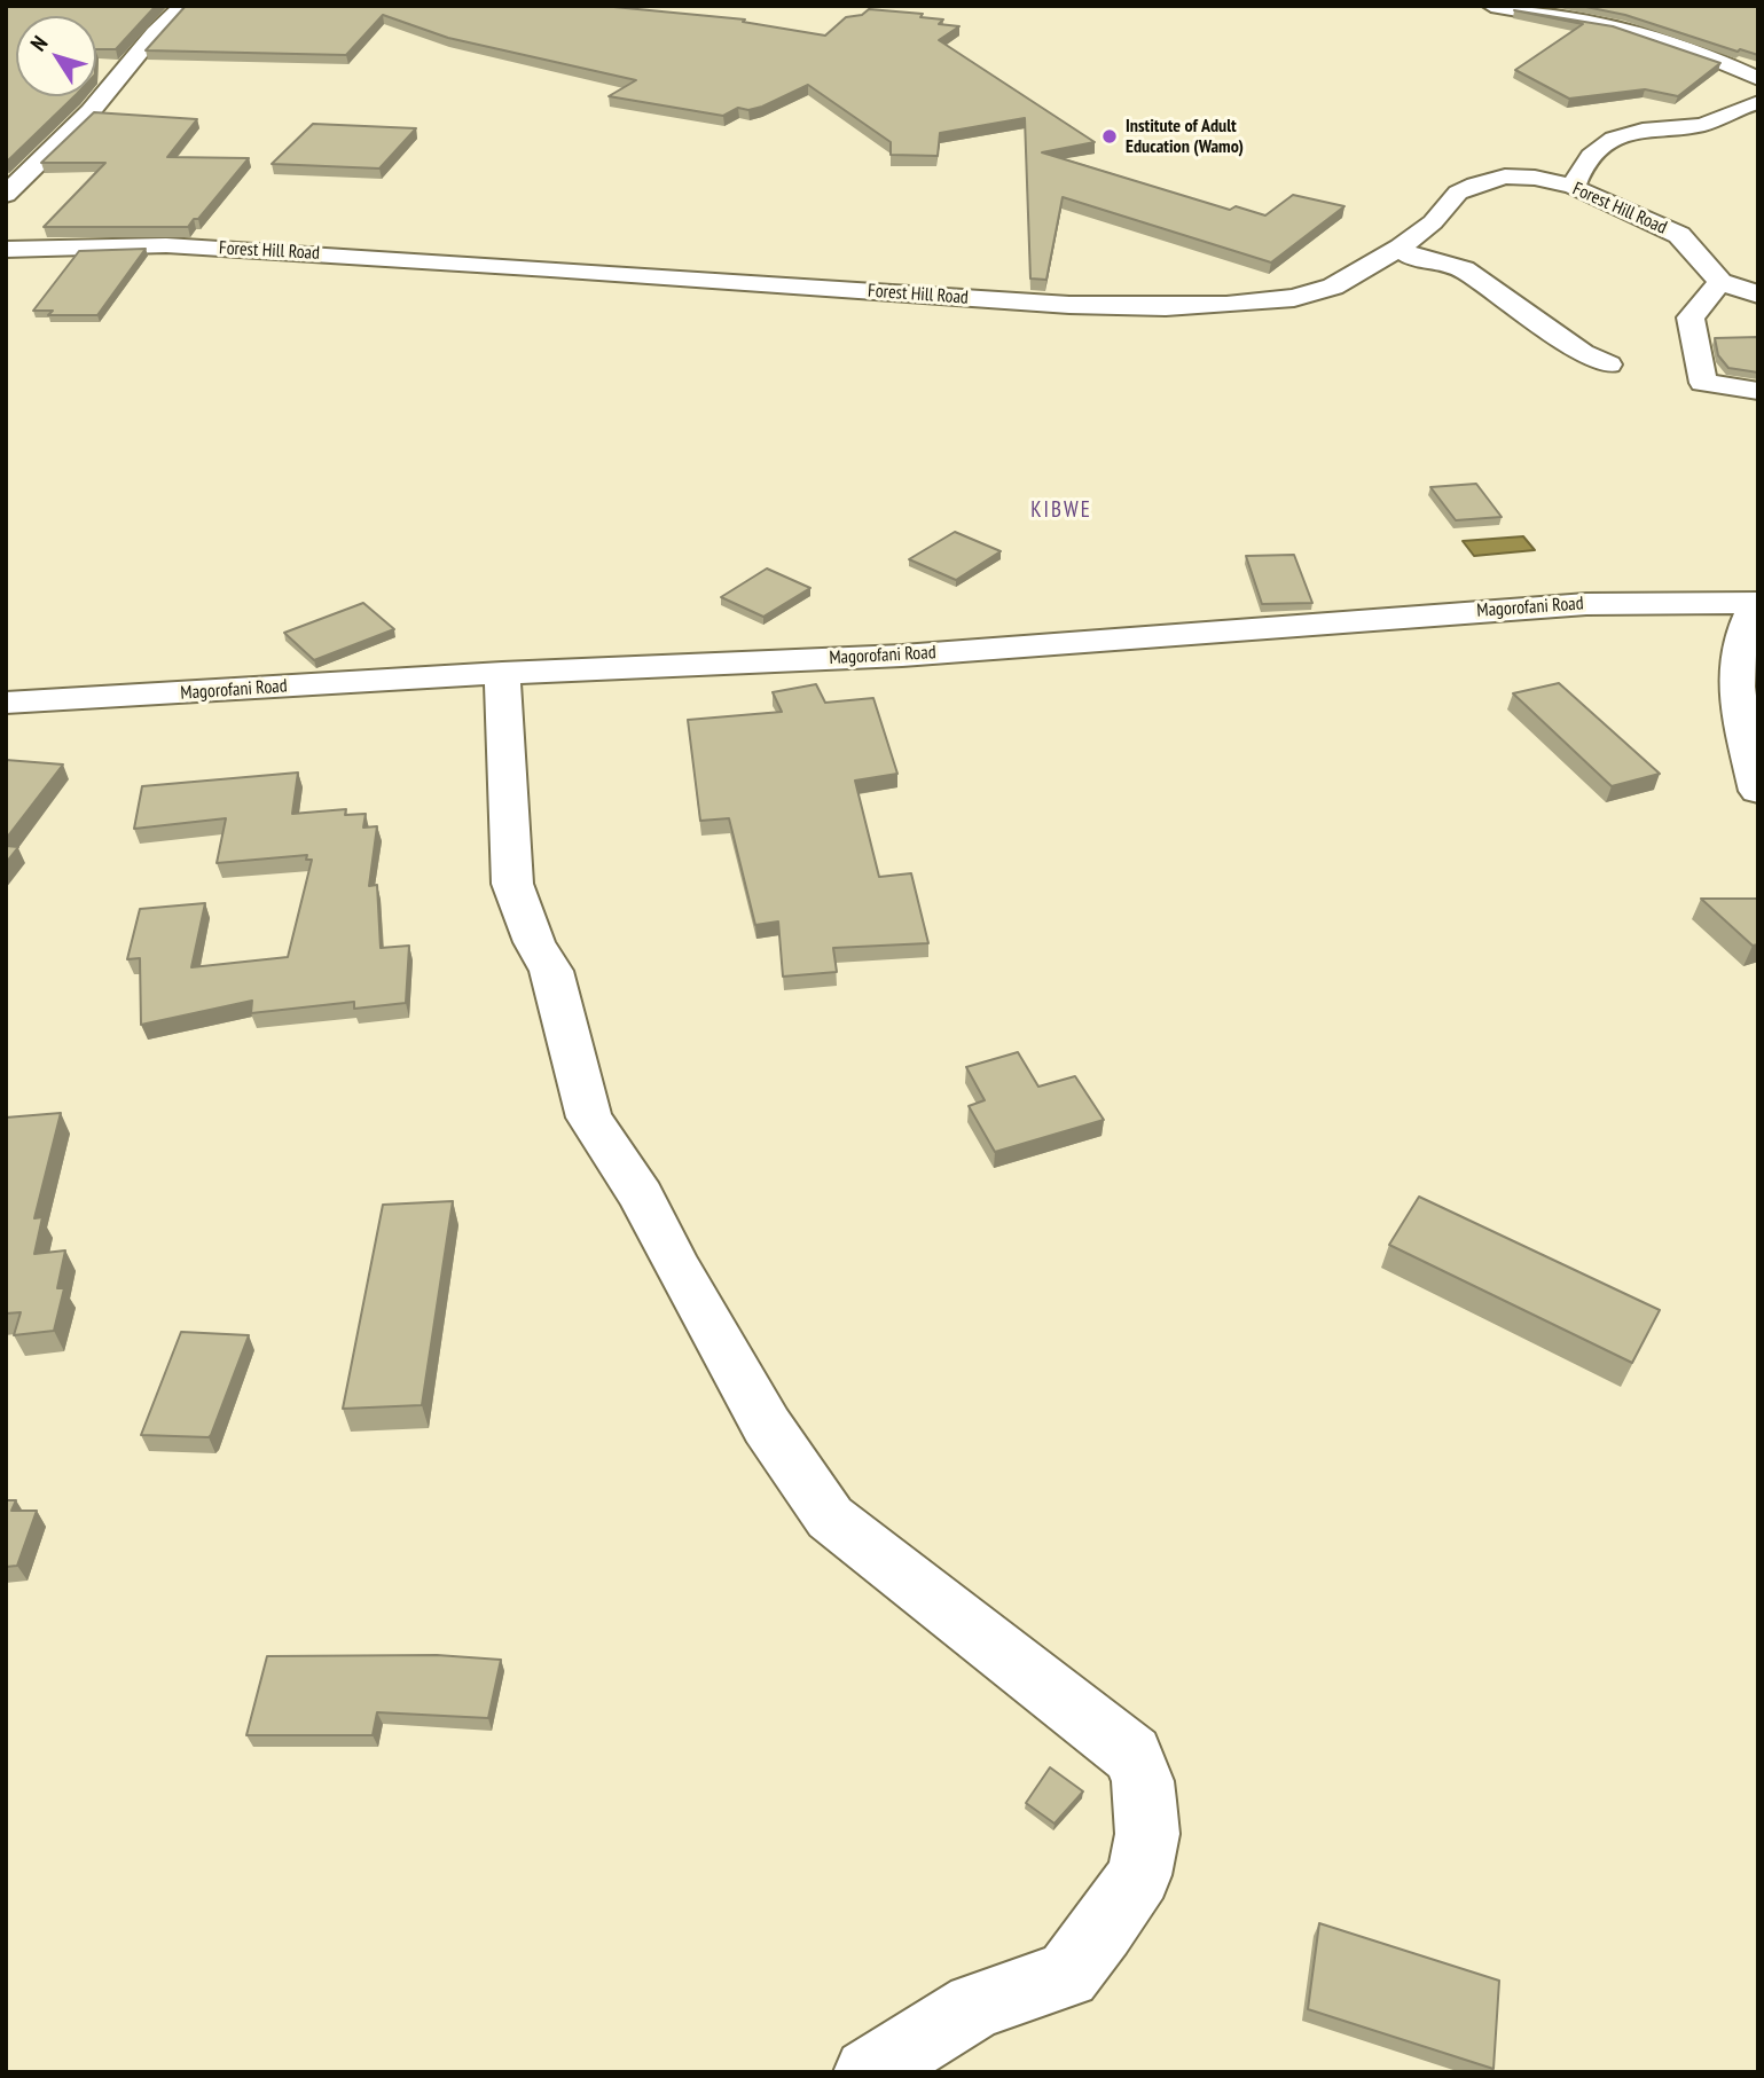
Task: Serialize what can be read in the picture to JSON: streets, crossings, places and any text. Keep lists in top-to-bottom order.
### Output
{
  "streets": {
    "street": ["Forest Hill Road", "Magorofani Road"]
  },
  "districts": ["KIBWE"],
  "places": ["Institute of Adult Education (Wamo)"],
  "north": "top left"
}
